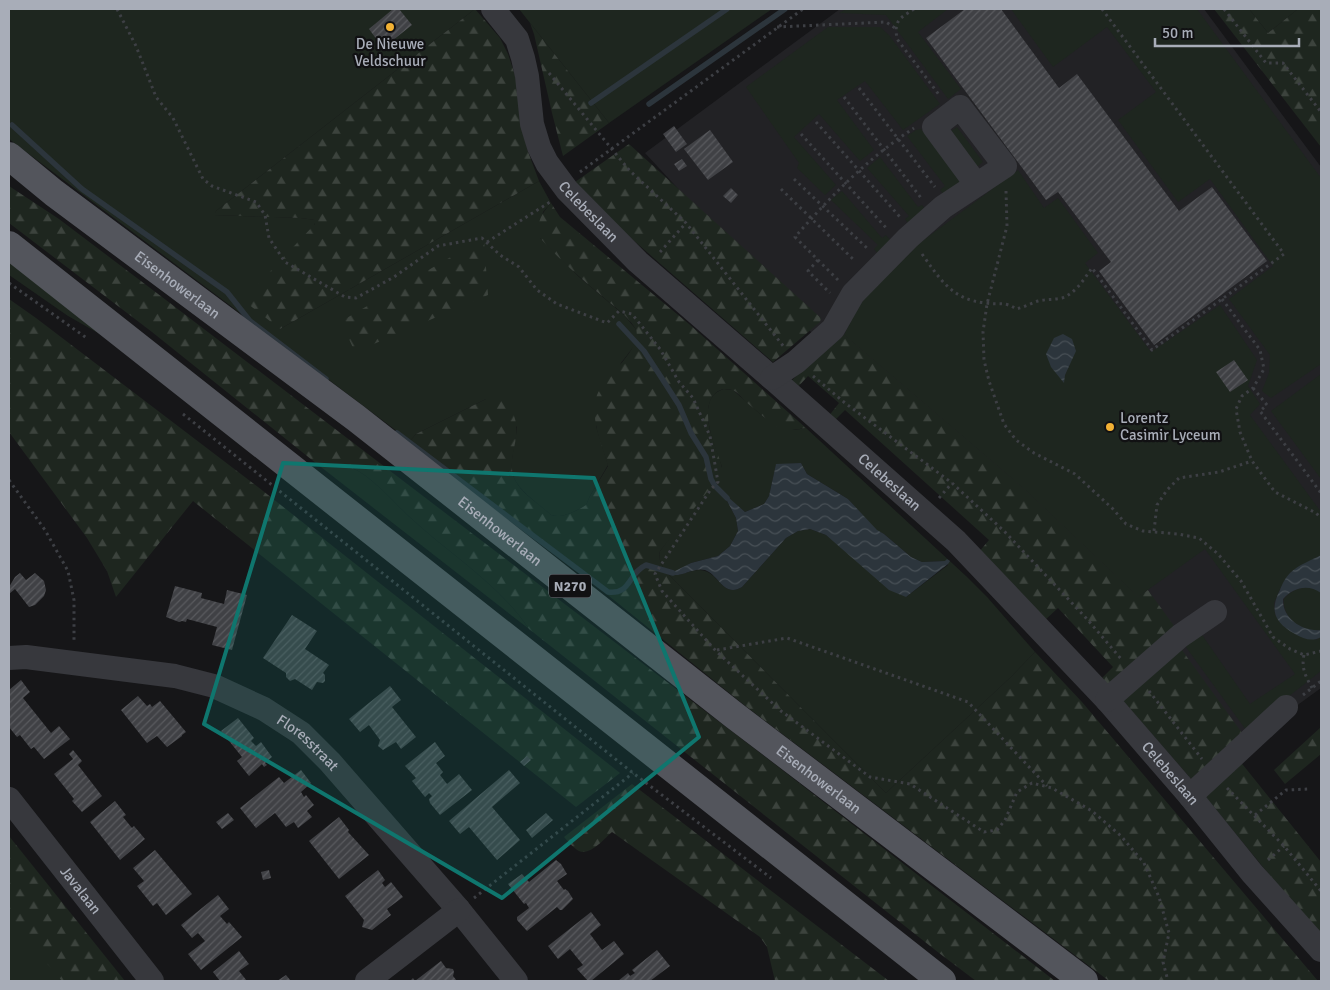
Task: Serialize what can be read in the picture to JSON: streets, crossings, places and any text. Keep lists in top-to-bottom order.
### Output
{
  "streets": {
    "main road": ["Eisenhowerlaan", "N270"],
    "street": ["Celebeslaan", "Floresstraat", "Javalaan"]
  },
  "places": ["De Nieuwe Veldschuur", "Lorentz Casimir Lyceum"],
  "scale_bar": "50 m"
}
